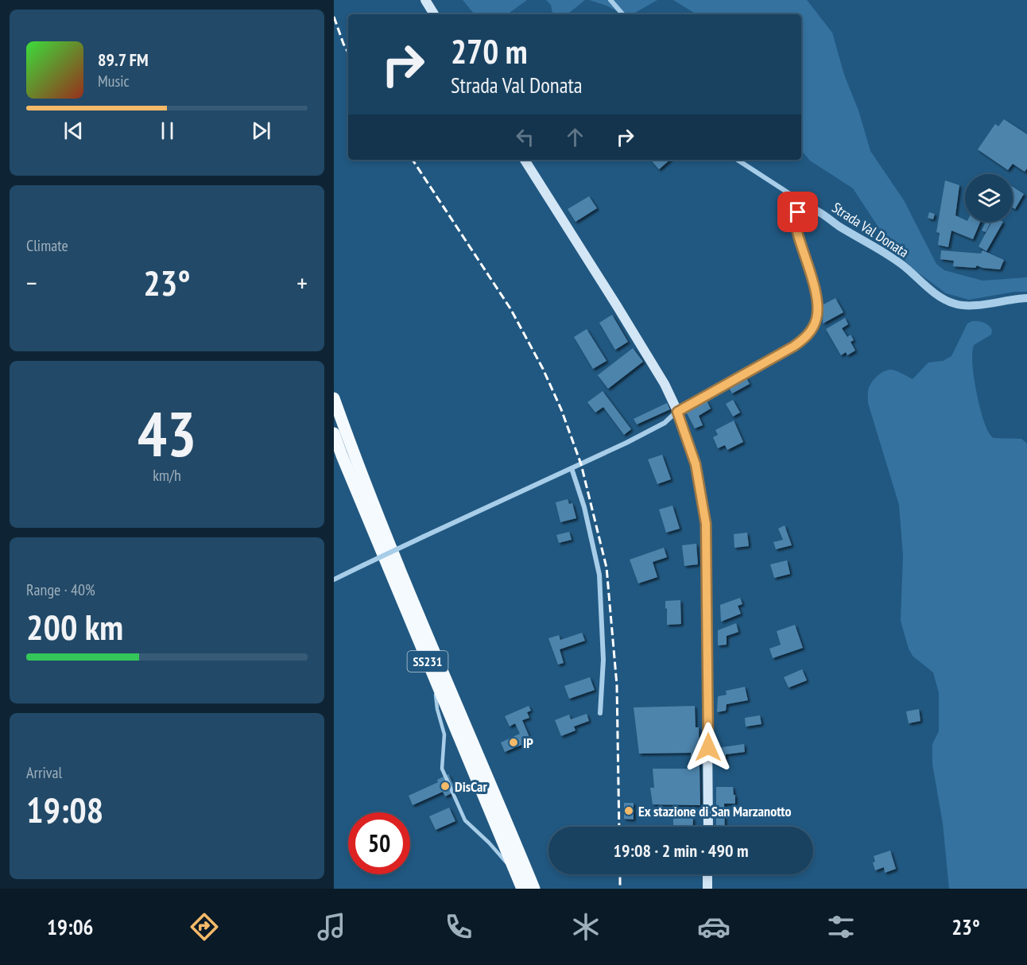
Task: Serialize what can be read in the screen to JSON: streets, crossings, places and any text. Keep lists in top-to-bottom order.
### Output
{
  "streets": {
    "highway": ["SS231"],
    "street": ["Strada Val Donata"]
  },
  "places": ["IP", "DisCar", "Ex stazione di San Marzanotto"],
  "page": {
    "turn": ["270 m", "Strada Val Donata"],
    "song": ["89.7 FM", "Music"],
    "tile": [
      "Climate",
      ["43", "km/h"],
      ["Range · 40%", "200 km"],
      ["Arrival", "19:08"]
    ],
    "heat": ["−", "23°", "+"],
    "limit": "50",
    "trip": "19:08 · 2 min · 490 m",
    "tabs": ["19:06", "23°"]
  }
}
